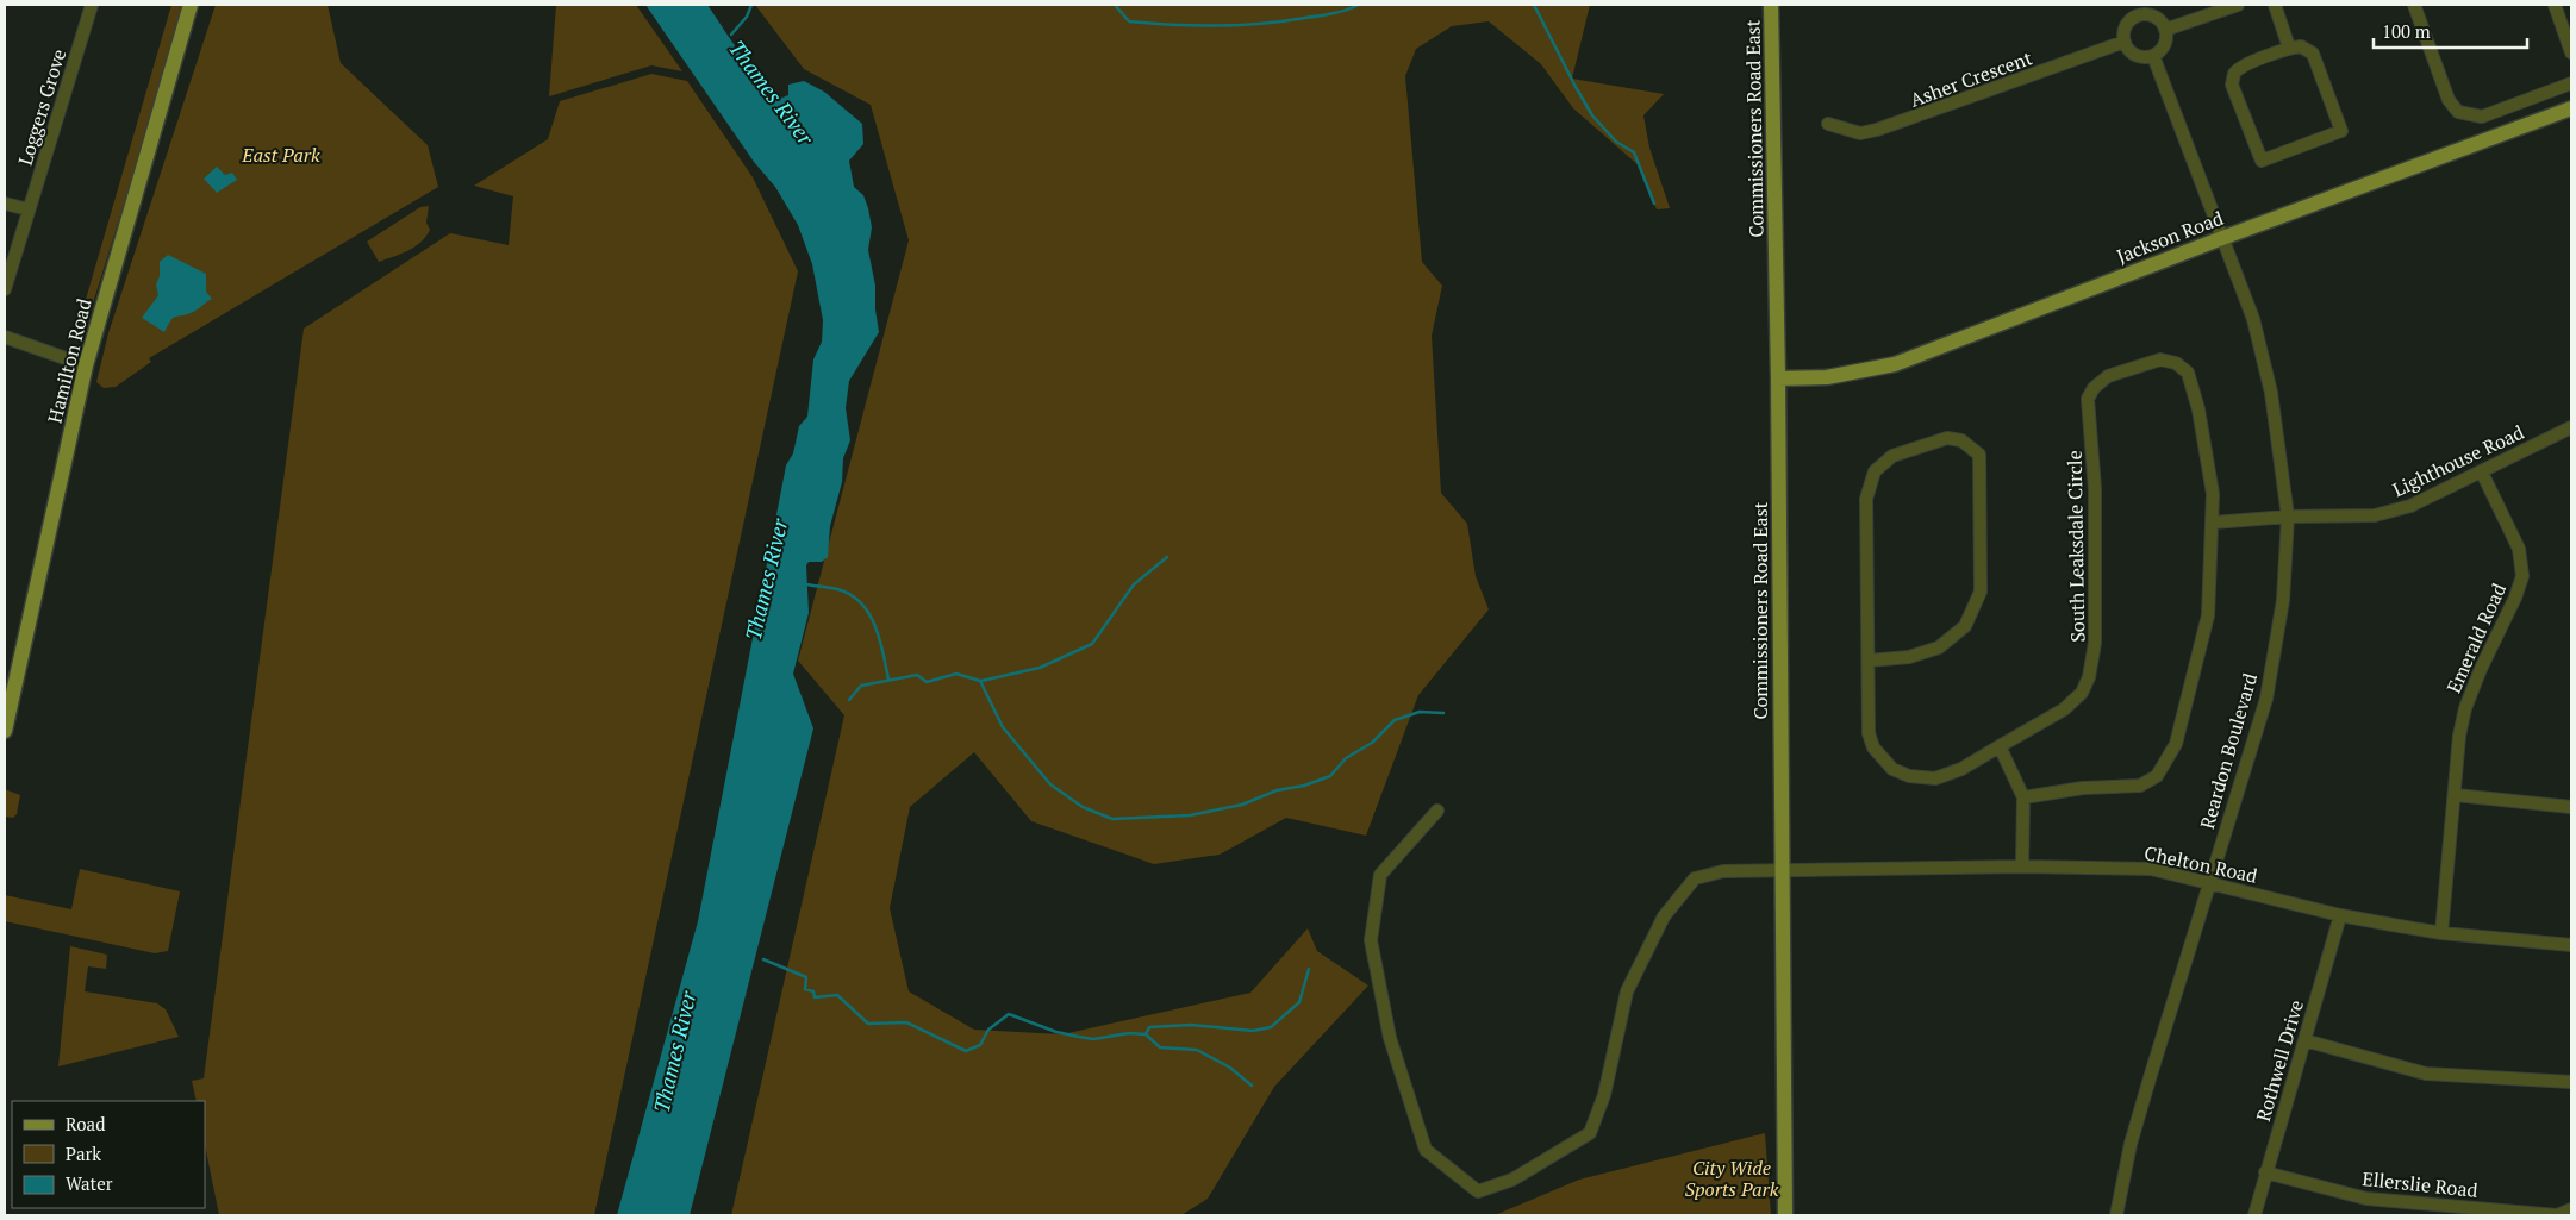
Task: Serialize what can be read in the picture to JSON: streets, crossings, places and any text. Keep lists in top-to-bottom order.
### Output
{
  "streets": {
    "main road": ["Commissioners Road East", "Jackson Road", "Hamilton Road"],
    "street": [
      "Asher Crescent",
      "Loggers Grove",
      "Lighthouse Road",
      "South Leaksdale Circle",
      "Emerald Road",
      "Reardon Boulevard",
      "Chelton Road",
      "Rothwell Drive",
      "Ellerslie Road"
    ]
  },
  "crossings": [
    ["Asher Crescent", "Reardon Boulevard"],
    ["Commissioners Road East", "Jackson Road"],
    ["Commissioners Road East", "Chelton Road"],
    ["Jackson Road", "Reardon Boulevard"],
    ["Lighthouse Road", "South Leaksdale Circle"],
    ["Lighthouse Road", "Emerald Road"],
    ["Lighthouse Road", "Reardon Boulevard"],
    ["Emerald Road", "Chelton Road"],
    ["Reardon Boulevard", "Chelton Road"],
    ["Chelton Road", "Rothwell Drive"],
    ["Rothwell Drive", "Ellerslie Road"]
  ],
  "water": ["Thames River"],
  "parks": ["East Park", "City Wide Sports Park"],
  "legend": ["Road", "Park", "Water"],
  "scale_bar": "100 m"
}
